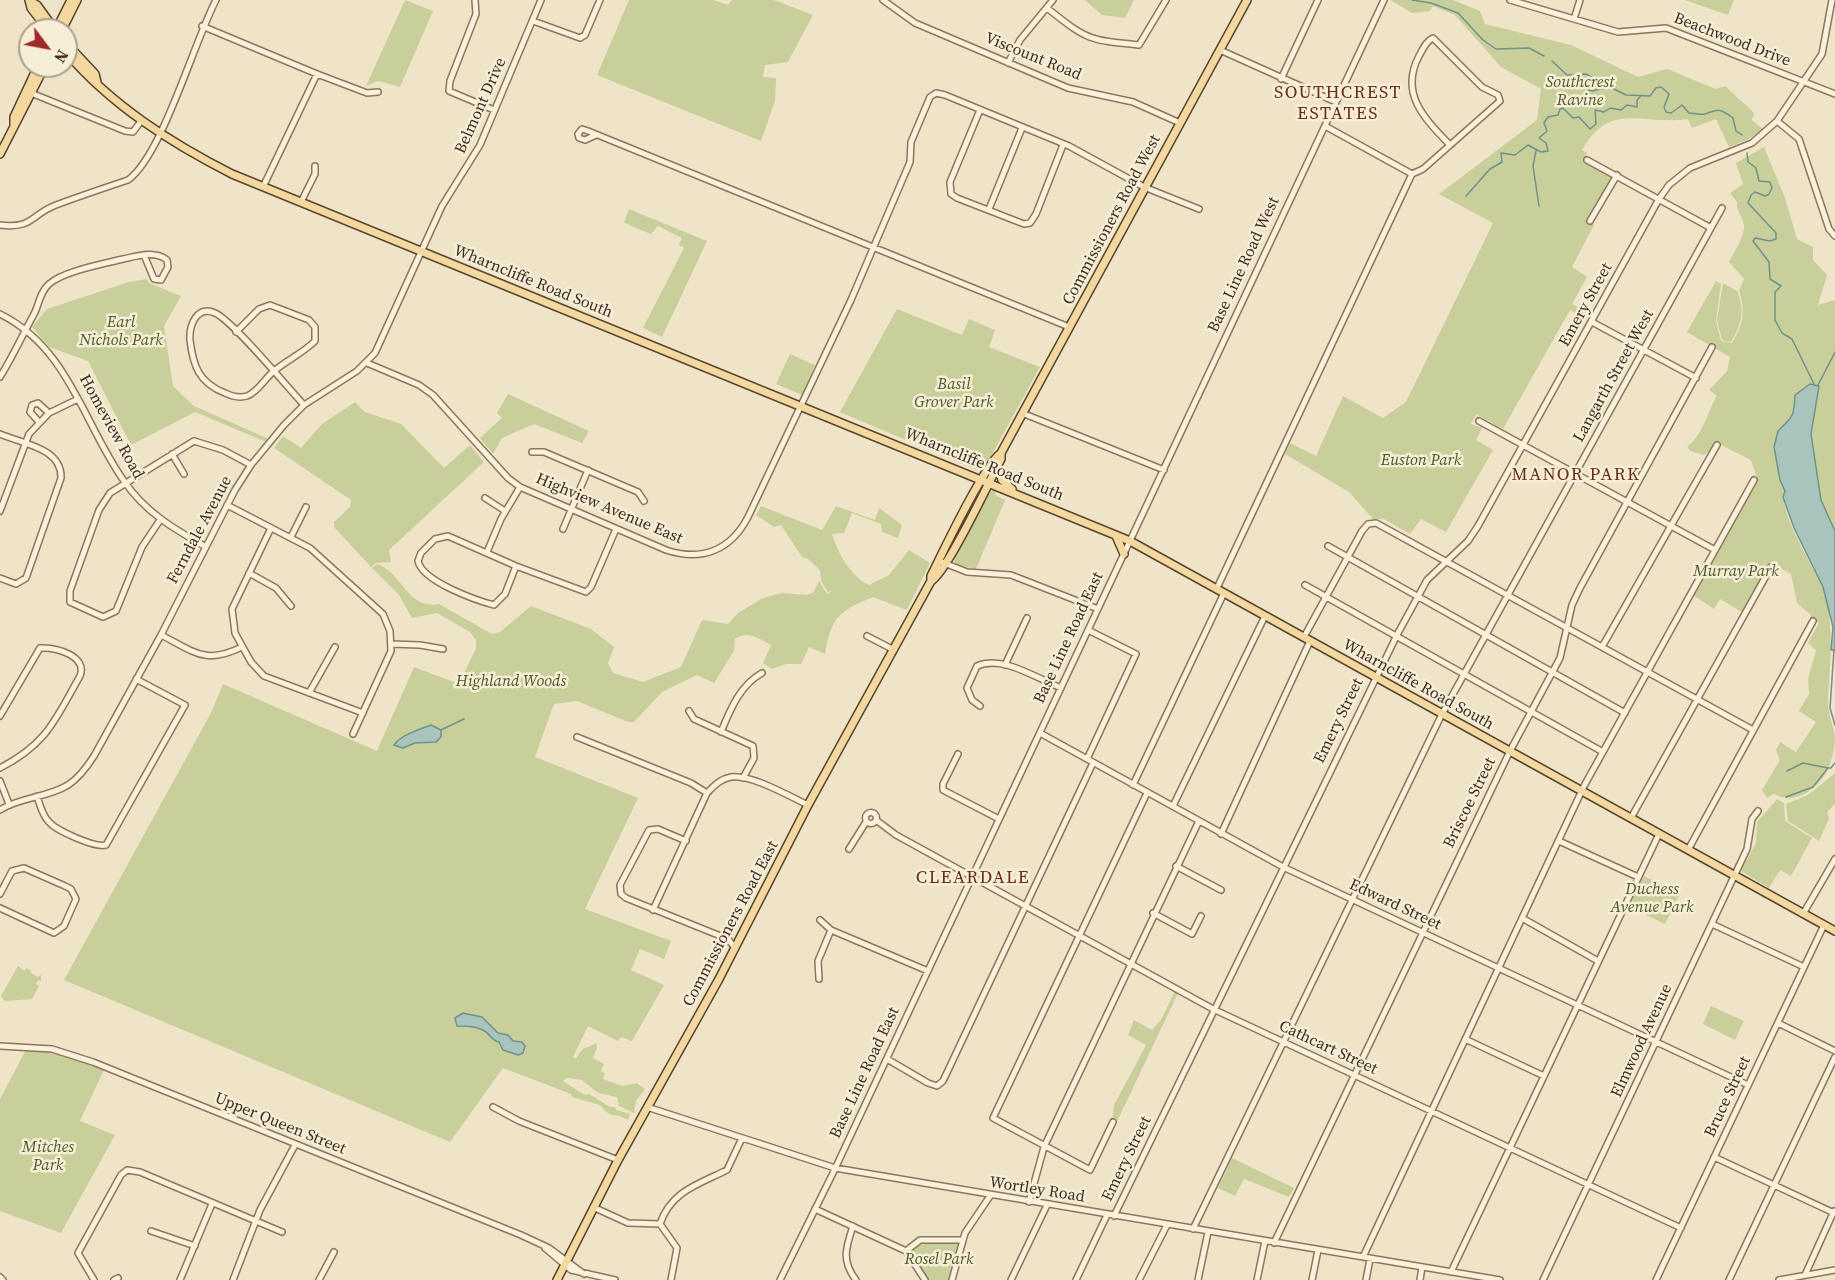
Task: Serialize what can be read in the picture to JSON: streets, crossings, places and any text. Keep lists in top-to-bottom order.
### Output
{
  "streets": {
    "main road": ["Commissioners Road West", "Wharncliffe Road South", "Commissioners Road East"],
    "street": [
      "Beachwood Drive",
      "Viscount Road",
      "Belmont Drive",
      "Base Line Road West",
      "Emery Street",
      "Langarth Street West",
      "Homeview Road",
      "Highview Avenue East",
      "Ferndale Avenue",
      "Base Line Road East",
      "Briscoe Street",
      "Edward Street",
      "Elmwood Avenue",
      "Cathcart Street",
      "Bruce Street",
      "Upper Queen Street",
      "Wortley Road"
    ]
  },
  "crossings": [
    ["Beachwood Drive", "Emery Street"],
    ["Viscount Road", "Commissioners Road West"],
    ["Belmont Drive", "Wharncliffe Road South"],
    ["Belmont Drive", "Ferndale Avenue"],
    ["Commissioners Road West", "Wharncliffe Road South"],
    ["Commissioners Road West", "Commissioners Road East"],
    ["Base Line Road West", "Wharncliffe Road South"],
    ["Base Line Road West", "Base Line Road East"],
    ["Wharncliffe Road South", "Emery Street"],
    ["Wharncliffe Road South", "Langarth Street West"],
    ["Wharncliffe Road South", "Highview Avenue East"],
    ["Wharncliffe Road South", "Ferndale Avenue"],
    ["Wharncliffe Road South", "Base Line Road East"],
    ["Wharncliffe Road South", "Briscoe Street"],
    ["Wharncliffe Road South", "Commissioners Road East"],
    ["Wharncliffe Road South", "Elmwood Avenue"],
    ["Wharncliffe Road South", "Bruce Street"],
    ["Emery Street", "Edward Street"],
    ["Emery Street", "Cathcart Street"],
    ["Emery Street", "Wortley Road"],
    ["Langarth Street West", "Edward Street"],
    ["Langarth Street West", "Cathcart Street"],
    ["Langarth Street West", "Wortley Road"],
    ["Homeview Road", "Ferndale Avenue"],
    ["Highview Avenue East", "Ferndale Avenue"],
    ["Base Line Road East", "Edward Street"],
    ["Base Line Road East", "Cathcart Street"],
    ["Base Line Road East", "Wortley Road"],
    ["Briscoe Street", "Edward Street"],
    ["Briscoe Street", "Cathcart Street"],
    ["Briscoe Street", "Wortley Road"],
    ["Edward Street", "Elmwood Avenue"],
    ["Edward Street", "Bruce Street"],
    ["Commissioners Road East", "Upper Queen Street"],
    ["Commissioners Road East", "Wortley Road"],
    ["Elmwood Avenue", "Cathcart Street"],
    ["Cathcart Street", "Bruce Street"]
  ],
  "districts": ["SOUTHCREST ESTATES", "MANOR PARK", "CLEARDALE"],
  "parks": [
    "Southcrest Ravine",
    "Earl Nichols Park",
    "Basil Grover Park",
    "Euston Park",
    "Murray Park",
    "Highland Woods",
    "Duchess Avenue Park",
    "Mitches Park",
    "Rosel Park"
  ],
  "north": "bottom right"
}
